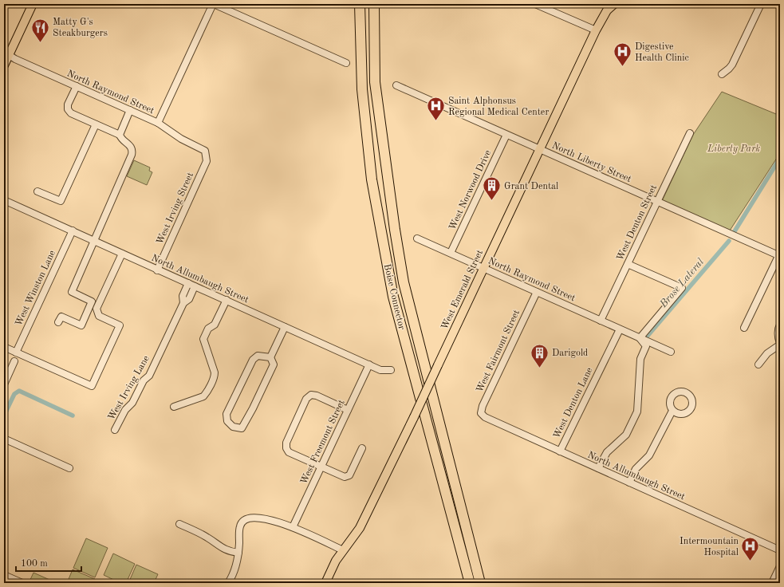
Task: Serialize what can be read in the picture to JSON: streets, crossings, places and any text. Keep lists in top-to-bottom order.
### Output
{
  "streets": {
    "highway": ["Boise Connector"],
    "main road": ["West Emerald Street"],
    "street": [
      "North Raymond Street",
      "North Liberty Street",
      "West Norwood Drive",
      "West Irving Street",
      "West Denton Street",
      "North Allumbaugh Street",
      "West Winston Lane",
      "West Fairmont Street",
      "West Irving Lane",
      "West Denton Lane",
      "West Freemont Street"
    ]
  },
  "crossings": [
    ["North Raymond Street", "West Norwood Drive"],
    ["North Raymond Street", "West Irving Street"],
    ["North Raymond Street", "West Denton Street"],
    ["North Raymond Street", "West Emerald Street"],
    ["North Raymond Street", "West Fairmont Street"],
    ["North Raymond Street", "West Denton Lane"],
    ["North Liberty Street", "West Norwood Drive"],
    ["North Liberty Street", "West Denton Street"],
    ["North Liberty Street", "West Emerald Street"],
    ["West Irving Street", "North Allumbaugh Street"],
    ["North Allumbaugh Street", "West Winston Lane"],
    ["North Allumbaugh Street", "West Fairmont Street"],
    ["North Allumbaugh Street", "West Irving Lane"],
    ["North Allumbaugh Street", "West Denton Lane"],
    ["North Allumbaugh Street", "West Freemont Street"]
  ],
  "water": ["Brose Lateral"],
  "parks": ["Liberty Park"],
  "places": {
    "restaurant": ["Matty G's Steakburgers"],
    "hospital": ["Digestive Health Clinic", "Saint Alphonsus Regional Medical Center", "Intermountain Hospital"],
    "building": ["Grant Dental", "Darigold"]
  },
  "scale_bar": "100 m"
}
